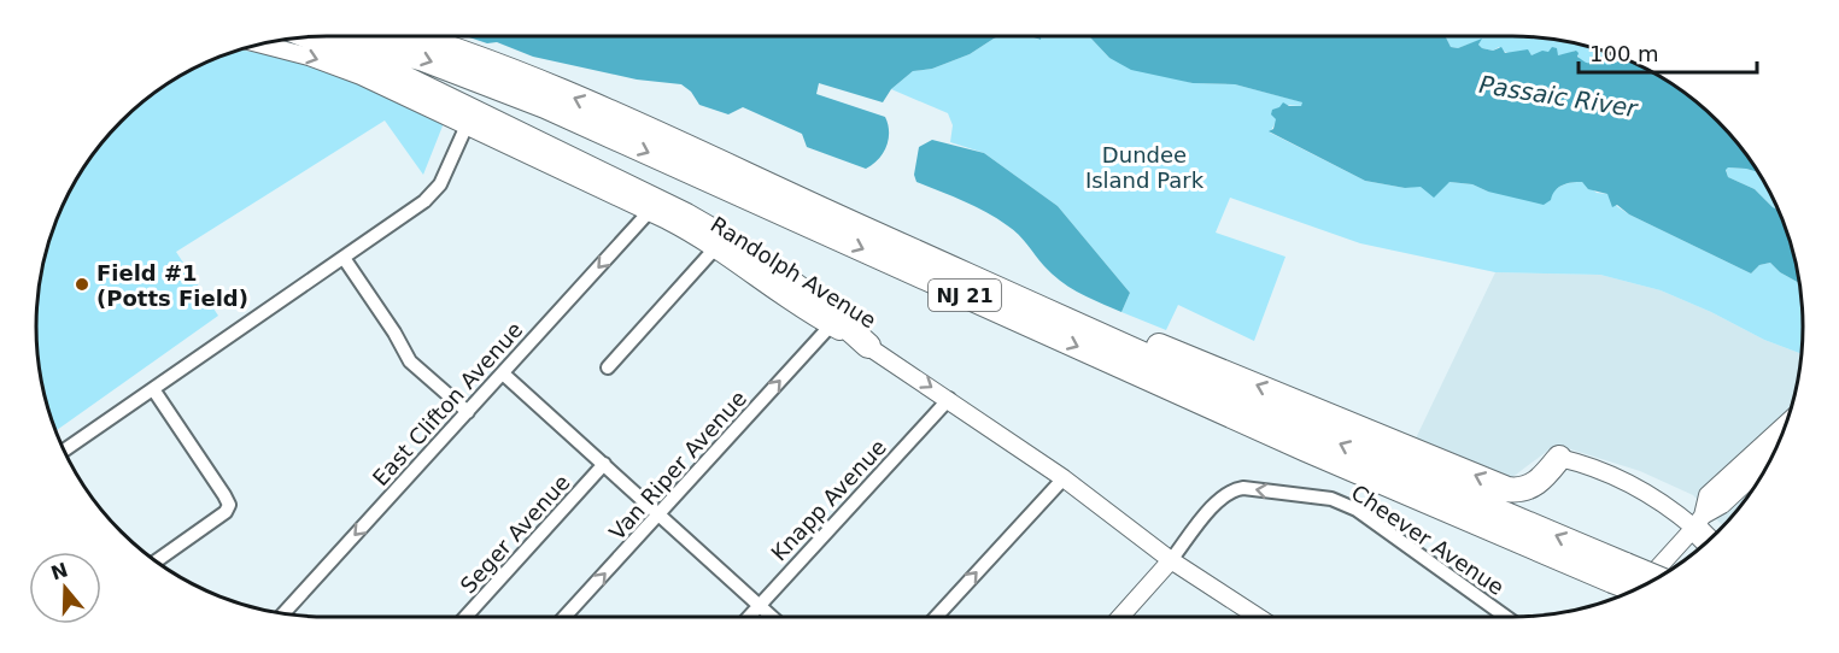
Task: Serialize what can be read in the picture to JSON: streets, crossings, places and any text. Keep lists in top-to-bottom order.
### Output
{
  "streets": {
    "highway": ["NJ 21"],
    "street": [
      "Randolph Avenue",
      "East Clifton Avenue",
      "Van Riper Avenue",
      "Knapp Avenue",
      "Seger Avenue",
      "Cheever Avenue"
    ]
  },
  "crossings": [
    ["Randolph Avenue", "East Clifton Avenue"],
    ["Randolph Avenue", "Van Riper Avenue"],
    ["Randolph Avenue", "Knapp Avenue"],
    ["Randolph Avenue", "Cheever Avenue"]
  ],
  "one_way": ["East Clifton Avenue", "Van Riper Avenue", "Cheever Avenue"],
  "water": ["Passaic River"],
  "parks": ["Dundee Island Park"],
  "places": ["Field #1 (Potts Field)"],
  "scale_bar": "100 m",
  "north": "top"
}
